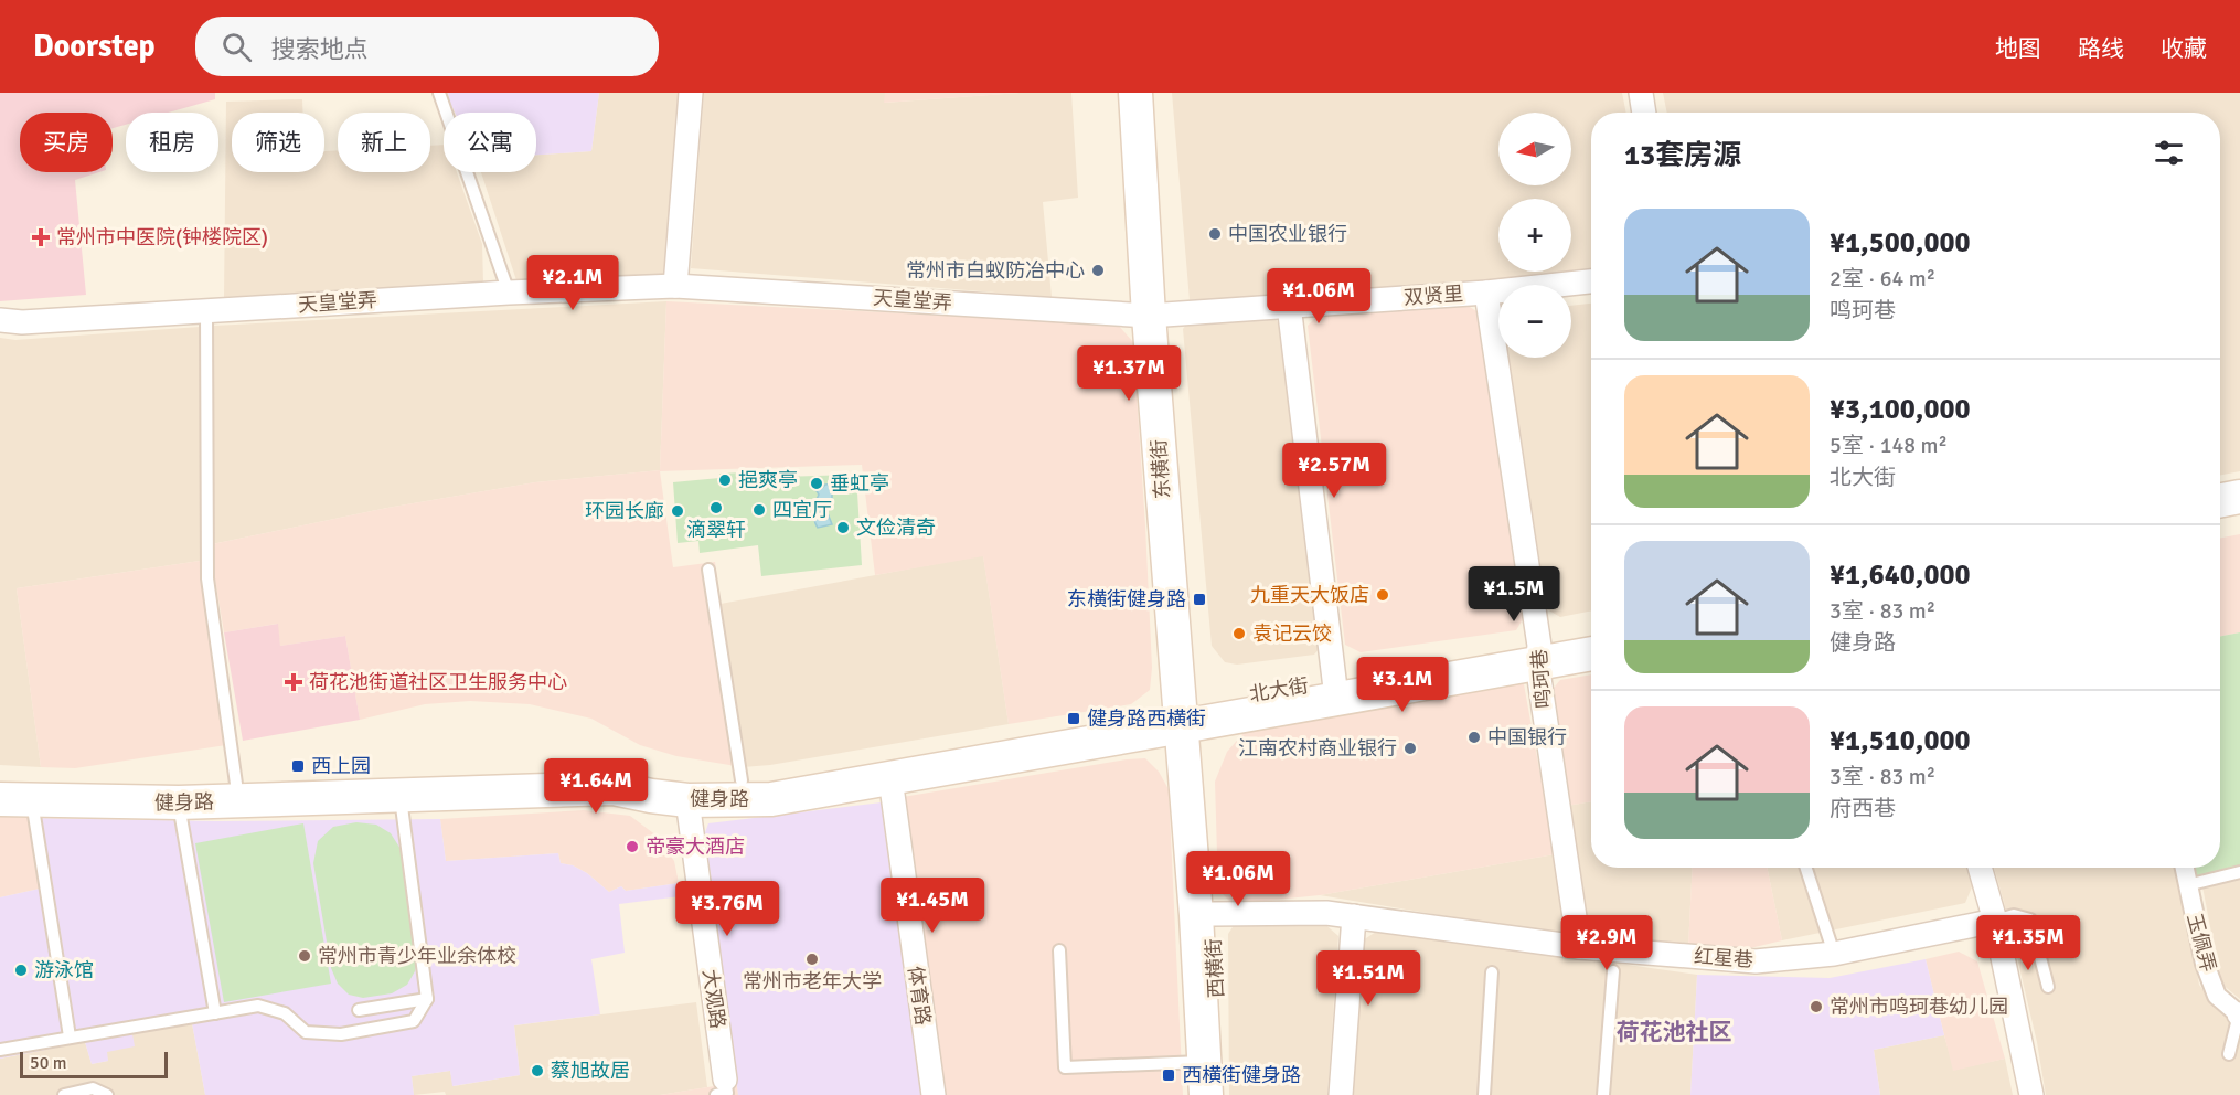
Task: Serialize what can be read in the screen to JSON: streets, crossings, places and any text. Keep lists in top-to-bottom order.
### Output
{
  "streets": {
    "main road": [
      "东横街",
      "北大街",
      "健身路",
      "西横街"
    ],
    "street": [
      "双贤里",
      "天皇堂弄",
      "鸣珂巷",
      "玉佩弄",
      "红星巷",
      "体育路",
      "大观路"
    ]
  },
  "crossings": [
    ["双贤里", "天皇堂弄"],
    ["双贤里", "东横街"],
    ["双贤里", "鸣珂巷"],
    ["天皇堂弄", "东横街"],
    ["东横街", "北大街"],
    ["东横街", "健身路"],
    ["东横街", "西横街"],
    ["鸣珂巷", "北大街"],
    ["鸣珂巷", "红星巷"],
    ["北大街", "健身路"],
    ["北大街", "西横街"],
    ["健身路", "西横街"],
    ["健身路", "体育路"],
    ["健身路", "大观路"],
    ["红星巷", "西横街"]
  ],
  "districts": ["荷花池社区"],
  "places": {
    "other": [
      "中国农业银行",
      "常州市白蚁防冶中心",
      "挹爽亭",
      "垂虹亭",
      "滴翠轩",
      "四宜厅",
      "环园长廊",
      "文俭清奇",
      "九重天大饭店",
      "袁记云饺",
      "中国银行",
      "江南农村商业银行",
      "帝豪大酒店",
      "常州市青少年业余体校",
      "常州市老年大学",
      "游泳馆",
      "常州市鸣珂巷幼儿园",
      "蔡旭故居"
    ],
    "health": ["常州市中医院(钟楼院区)", "荷花池街道社区卫生服务中心"],
    "transit": [
      "东横街健身路",
      "健身路西横街",
      "西上园",
      "西横街健身路"
    ]
  },
  "scale_bar": "50 m",
  "north": "left",
  "page": {
    "header": "Doorstep",
    "search": "搜索地点",
    "nav": ["地图", "路线", "收藏"],
    "map_buttons": ["+", "−"],
    "chip": [
      "买房",
      "租房",
      "筛选",
      "新上",
      "公寓"
    ],
    "heading": "13套房源",
    "list": [
      {
        "name": "¥1,500,000",
        "note": "2室 · 64 m² · 鸣珂巷"
      },
      {
        "name": "¥3,100,000",
        "note": "5室 · 148 m² · 北大街"
      },
      {
        "name": "¥1,640,000",
        "note": "3室 · 83 m² · 健身路"
      },
      {
        "name": "¥1,510,000",
        "note": "3室 · 83 m² · 府西巷"
      }
    ],
    "price": [
      "¥2.1M",
      "¥1.06M",
      "¥1.37M",
      "¥2.57M",
      "¥1.5M",
      "¥3.1M",
      "¥1.64M",
      "¥1.06M",
      "¥1.45M",
      "¥3.76M",
      "¥2.9M",
      "¥1.35M",
      "¥1.51M"
    ],
    "scale": "50 m"
  }
}
